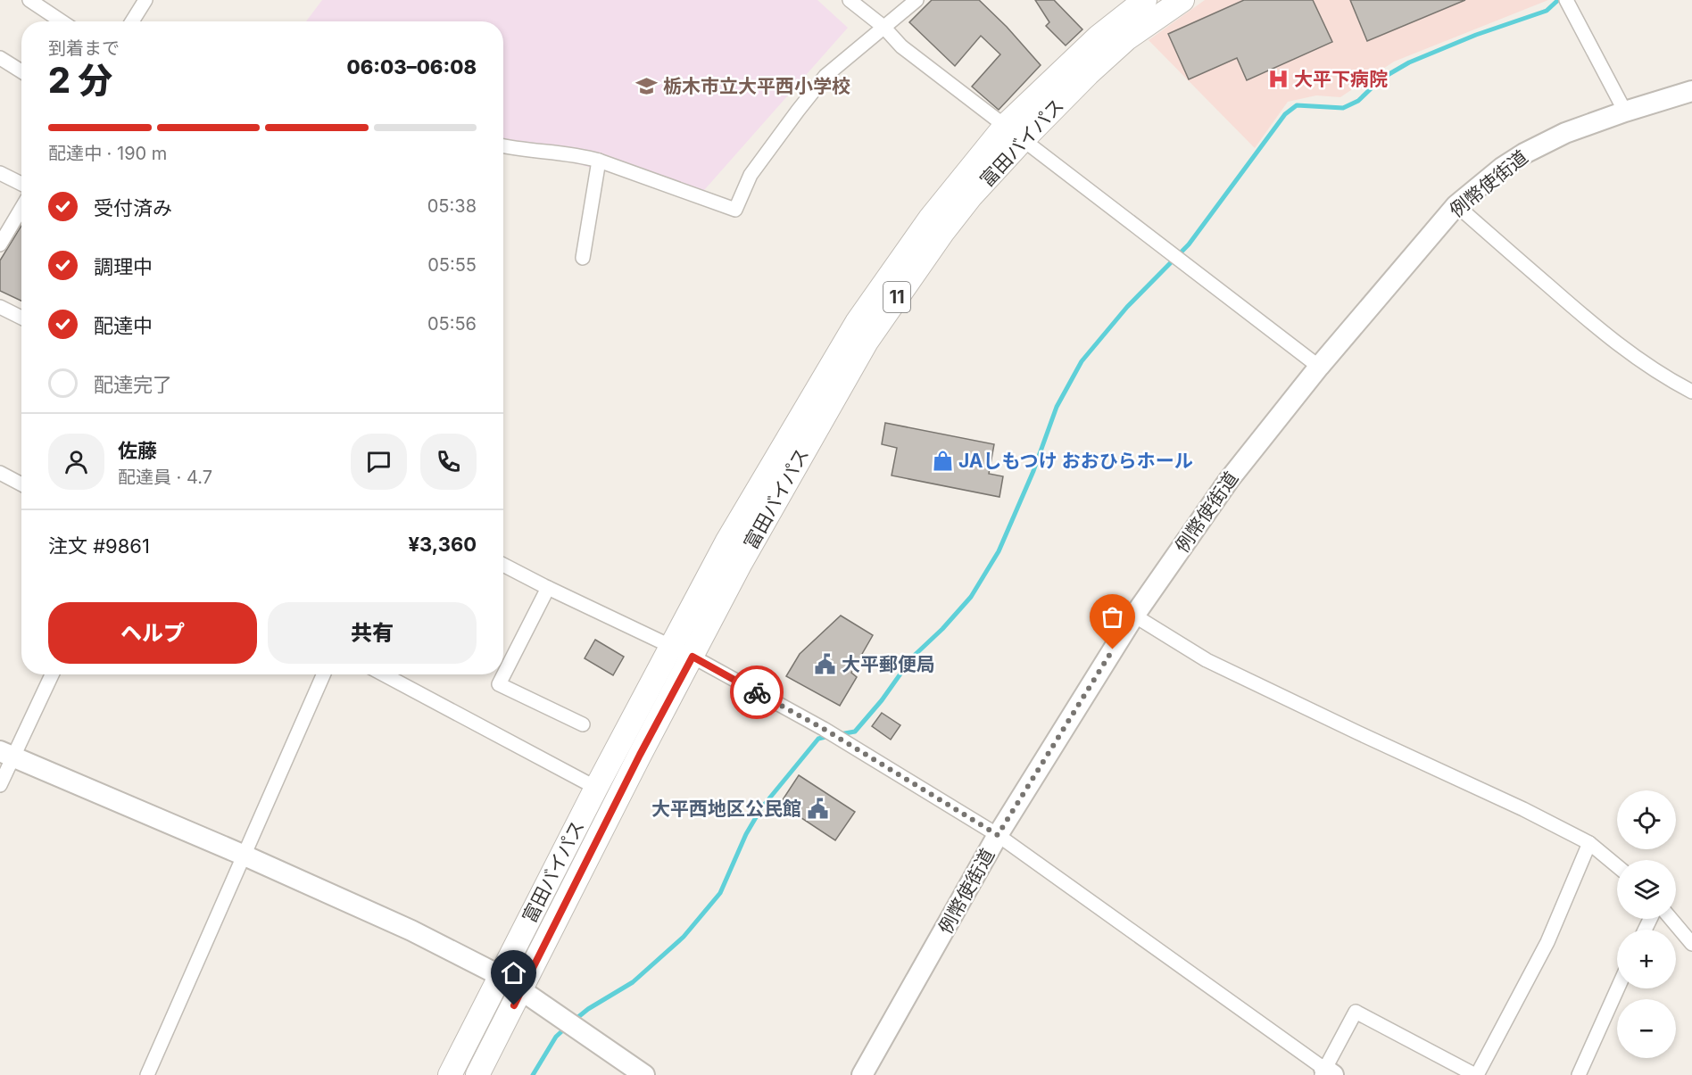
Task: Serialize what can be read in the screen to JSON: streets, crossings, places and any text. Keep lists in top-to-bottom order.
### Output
{
  "streets": {
    "main road": ["富田バイパス", "11"],
    "street": ["例幣使街道"]
  },
  "places": {
    "hospital": ["大平下病院"],
    "school or university": ["栃木市立大平西小学校"],
    "shop": ["JAしもつけ おおひらホール"],
    "public building": ["大平郵便局", "大平西地区公民館"]
  },
  "page": {
    "heading": ["2 分", "到着まで", "06:03–06:08"],
    "panel": [
      "佐藤",
      "配達員 · 4.7",
      "注文 #9861",
      "¥3,360"
    ],
    "bar": "配達中 · 190 m",
    "list": [
      ["受付済み", "05:38"],
      ["調理中", "05:55"],
      ["配達中", "05:56"],
      "配達完了"
    ],
    "buttons": ["ヘルプ", "共有"],
    "map_buttons": ["+", "−"]
  }
}
